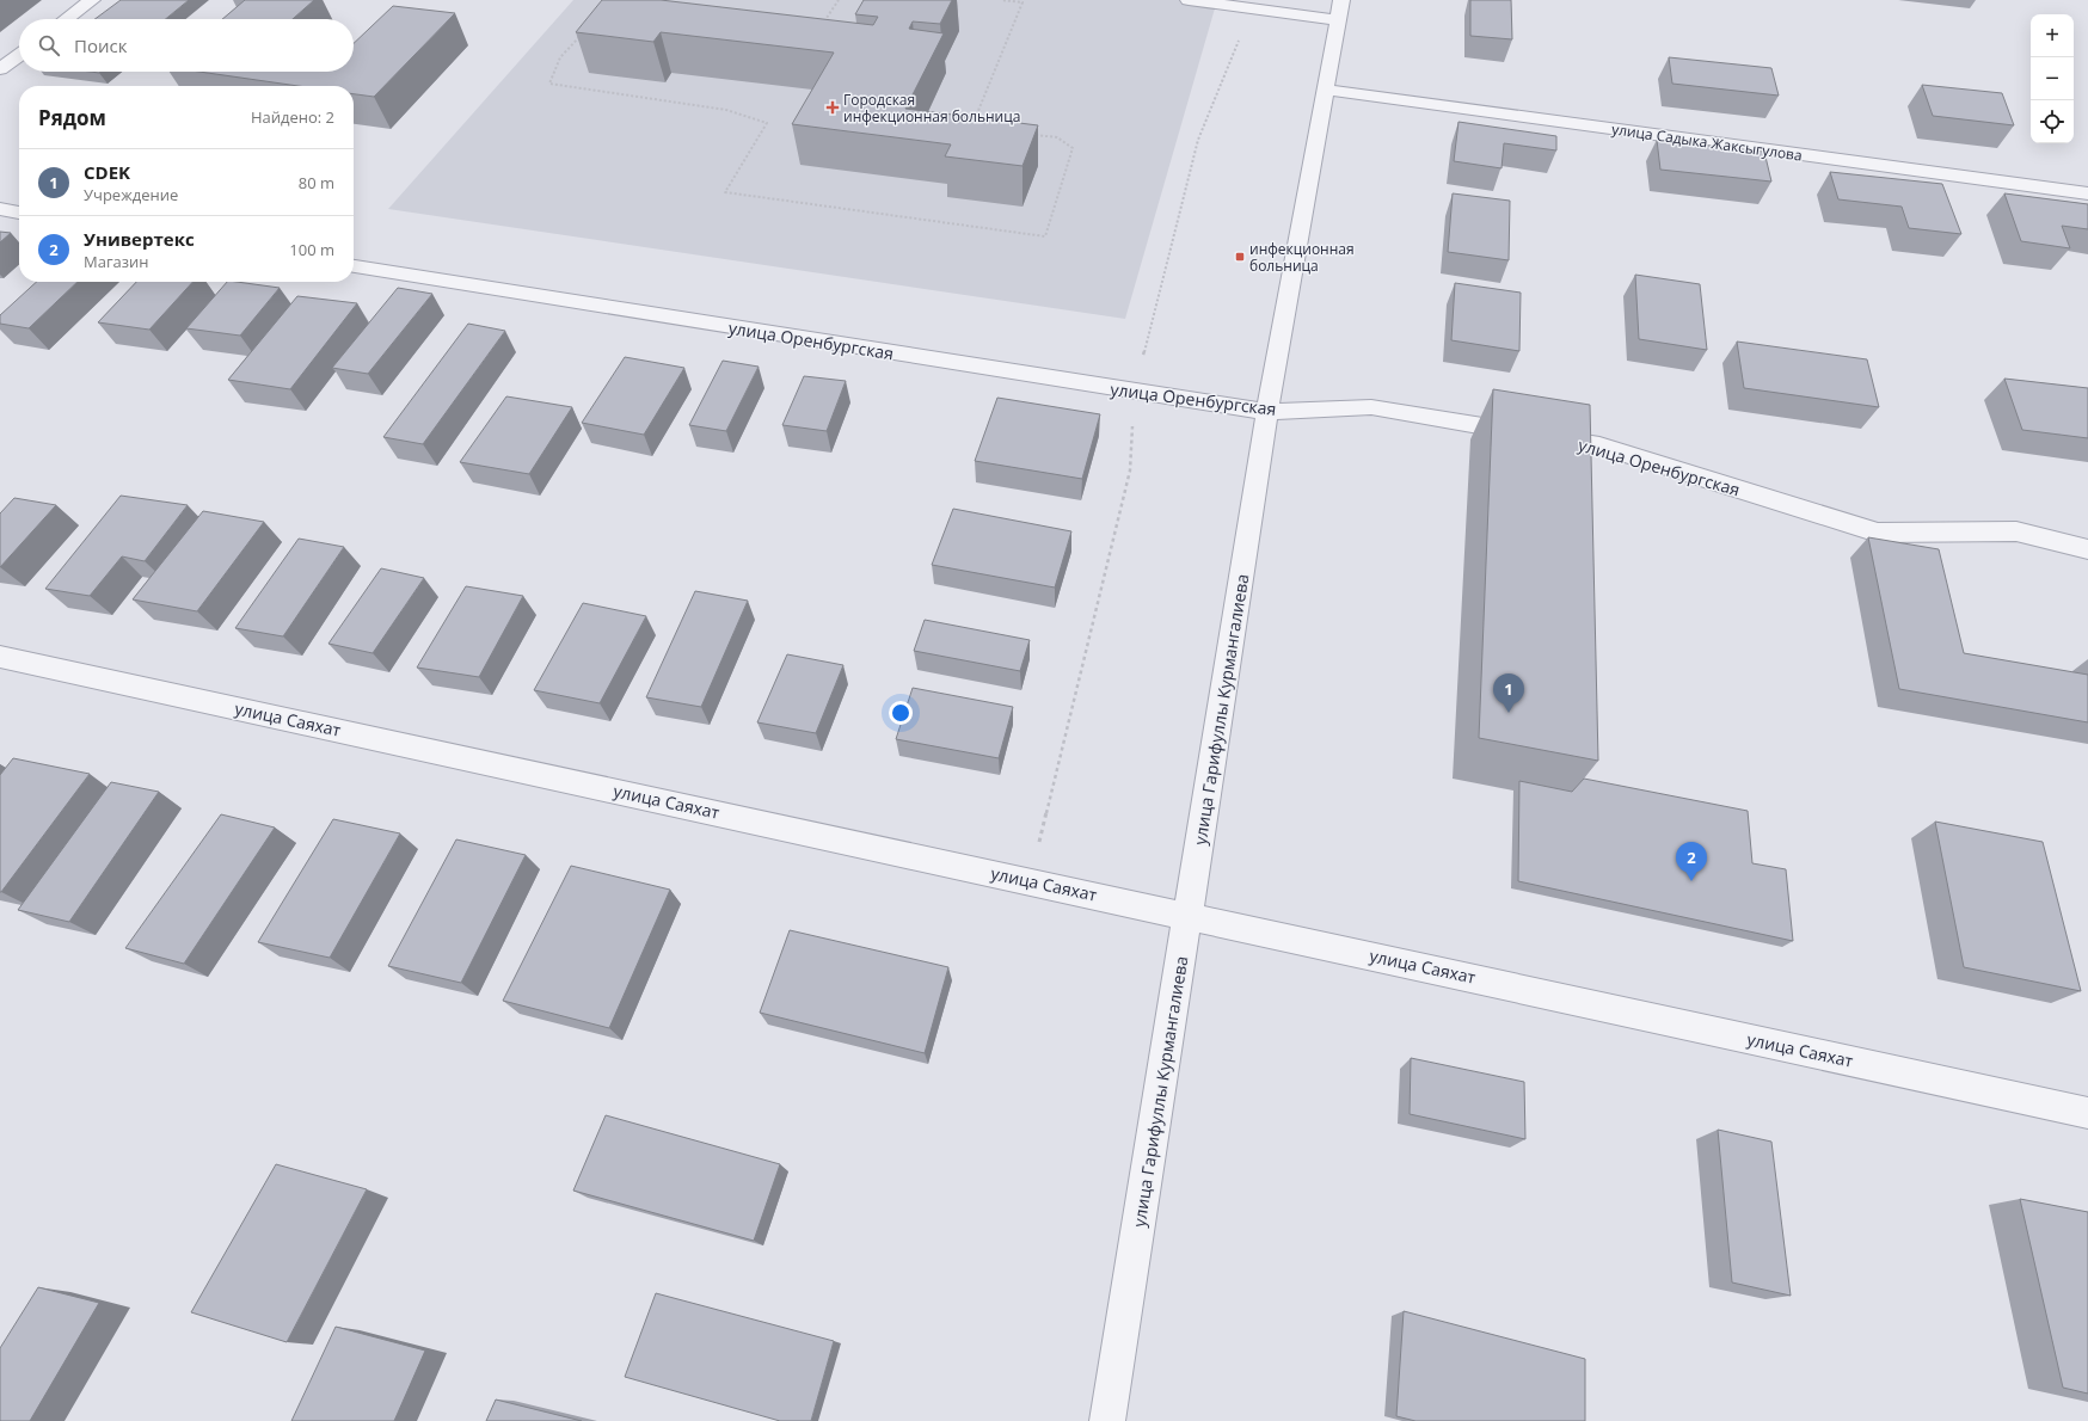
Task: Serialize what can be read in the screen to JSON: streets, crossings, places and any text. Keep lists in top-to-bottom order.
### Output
{
  "streets": {
    "street": [
      "улица Садыка Жаксыгулова",
      "улица Оренбургская",
      "улица Гарифуллы Курмангалиева",
      "улица Саяхат"
    ]
  },
  "crossings": [
    ["улица Садыка Жаксыгулова", "улица Гарифуллы Курмангалиева"],
    ["улица Оренбургская", "улица Гарифуллы Курмангалиева"],
    ["улица Гарифуллы Курмангалиева", "улица Саяхат"]
  ],
  "places": {
    "health": ["Городская инфекционная больница"],
    "transit": ["инфекционная больница"]
  },
  "page": {
    "map_buttons": ["+", "−"],
    "search": "Поиск",
    "heading": ["Рядом", "Найдено: 2"],
    "list": [
      {
        "mark": "1",
        "name": "CDEK",
        "note": "Учреждение",
        "value": "80 m"
      },
      {
        "mark": "2",
        "name": "Универтекс",
        "note": "Магазин",
        "value": "100 m"
      }
    ],
    "pins": ["1", "2"]
  }
}
